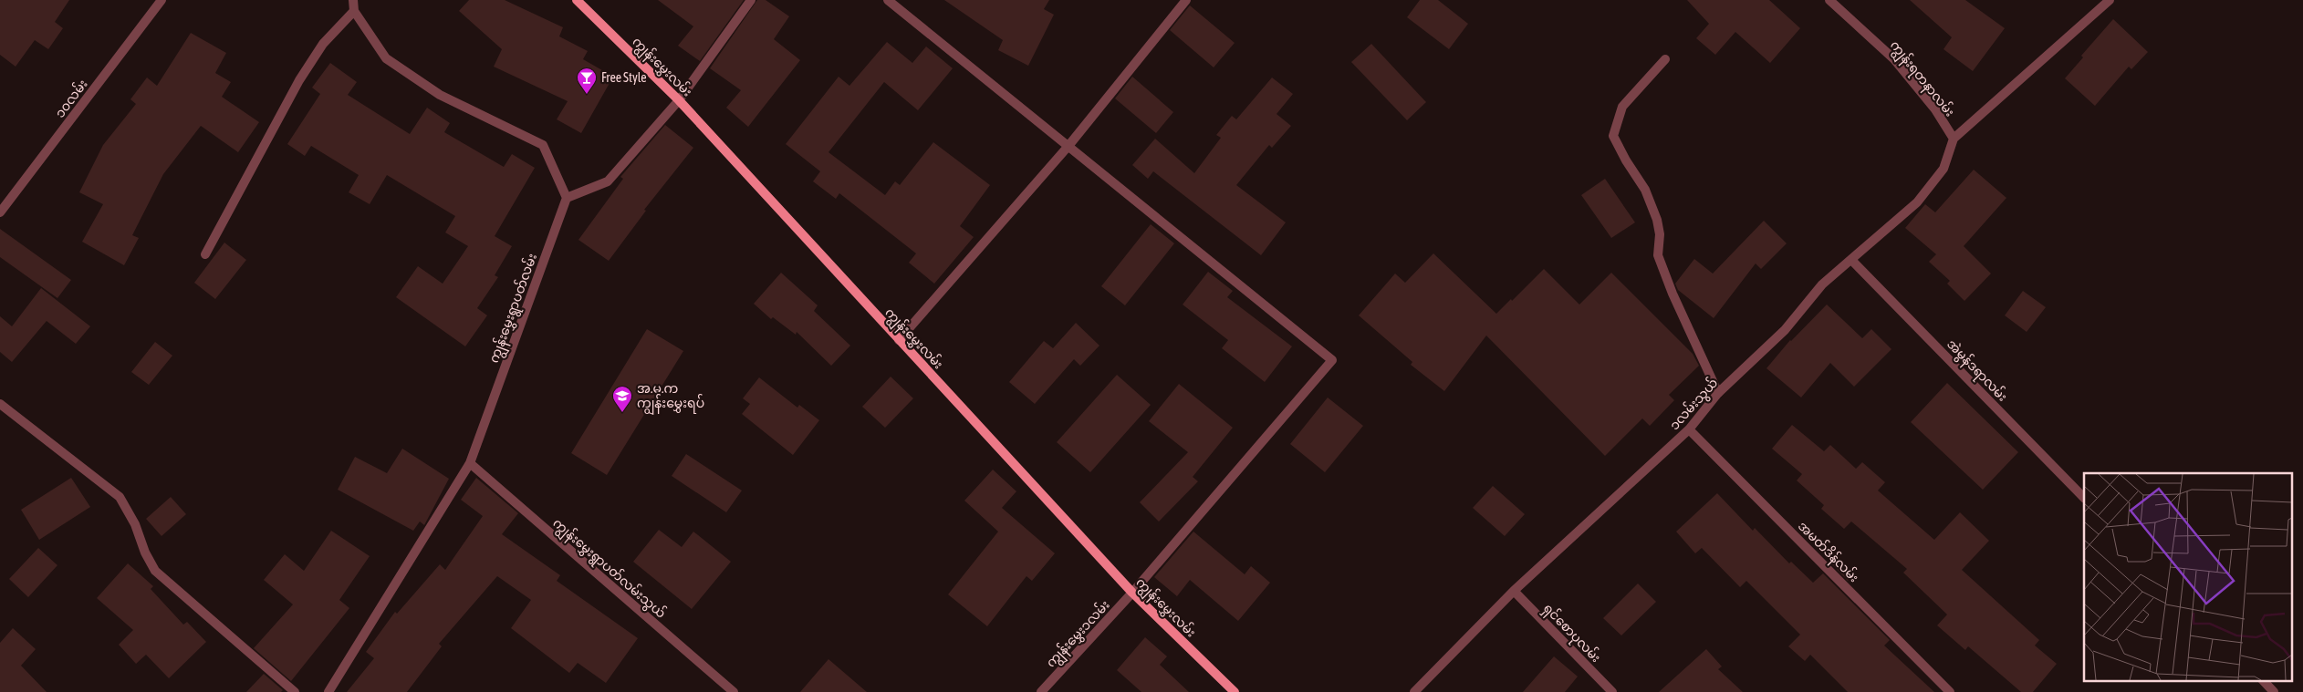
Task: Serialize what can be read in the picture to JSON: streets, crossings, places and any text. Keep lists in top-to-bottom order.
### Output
{
  "streets": {
    "street": [
      "ကျွန်းမွှေးလမ်း",
      "ကျွန်းရတနာလမ်း",
      "၁၀လမ်း",
      "ကျွန်းမွှေးရွာပတ်လမ်း",
      "အဲမွန်ဒရာလမ်း",
      "၁လမ်းသွယ်",
      "အမတ်ဒိန်လမ်း",
      "ကျွန်းမွှေးရွာပတ်လမ်းသွယ်",
      "ရှင်စောပုလမ်း",
      "ကျွန်းမွှေး၁လမ်း"
    ]
  },
  "crossings": [
    ["ကျွန်းမွှေးလမ်း", "ကျွန်းမွှေး၁လမ်း"],
    ["ကျွန်းရတနာလမ်း", "၁လမ်းသွယ်"],
    ["ကျွန်းမွှေးရွာပတ်လမ်း", "ကျွန်းမွှေးရွာပတ်လမ်းသွယ်"],
    ["အဲမွန်ဒရာလမ်း", "၁လမ်းသွယ်"],
    ["၁လမ်းသွယ်", "အမတ်ဒိန်လမ်း"],
    ["၁လမ်းသွယ်", "ရှင်စောပုလမ်း"]
  ],
  "places": {
    "bar": ["Free Style"],
    "school or university": ["အ.မ.က ကျွန်းမွှေးရပ်"]
  }
}
